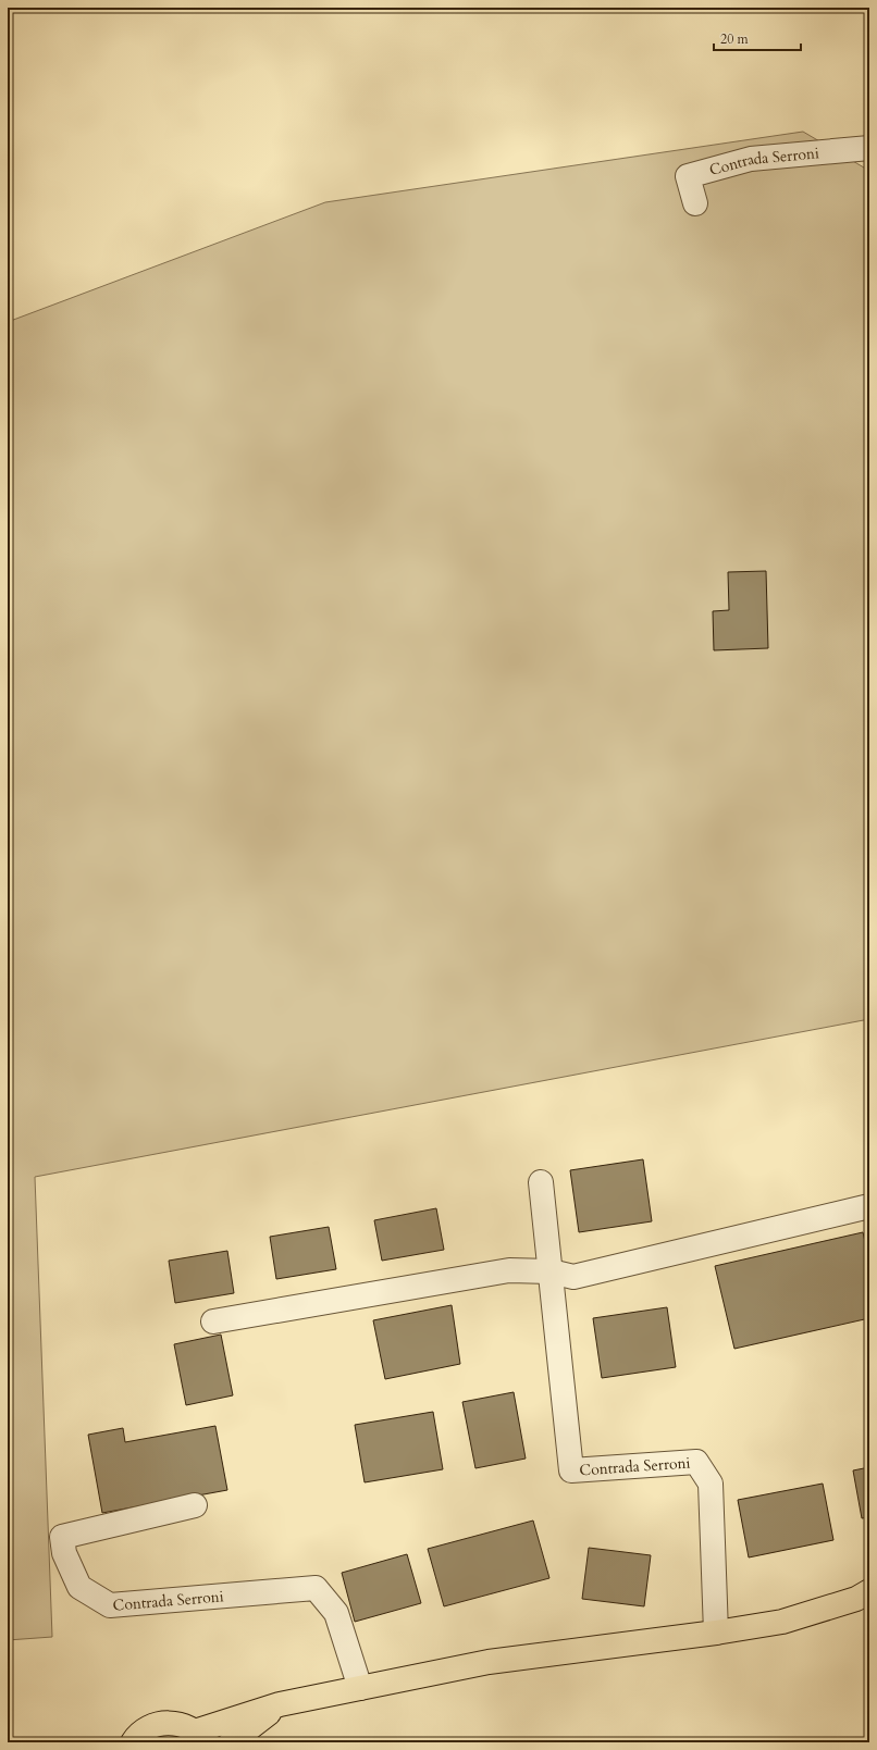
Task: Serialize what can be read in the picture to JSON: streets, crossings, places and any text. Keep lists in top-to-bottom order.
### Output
{
  "streets": {
    "street": ["Contrada Serroni"]
  },
  "scale_bar": "20 m"
}
